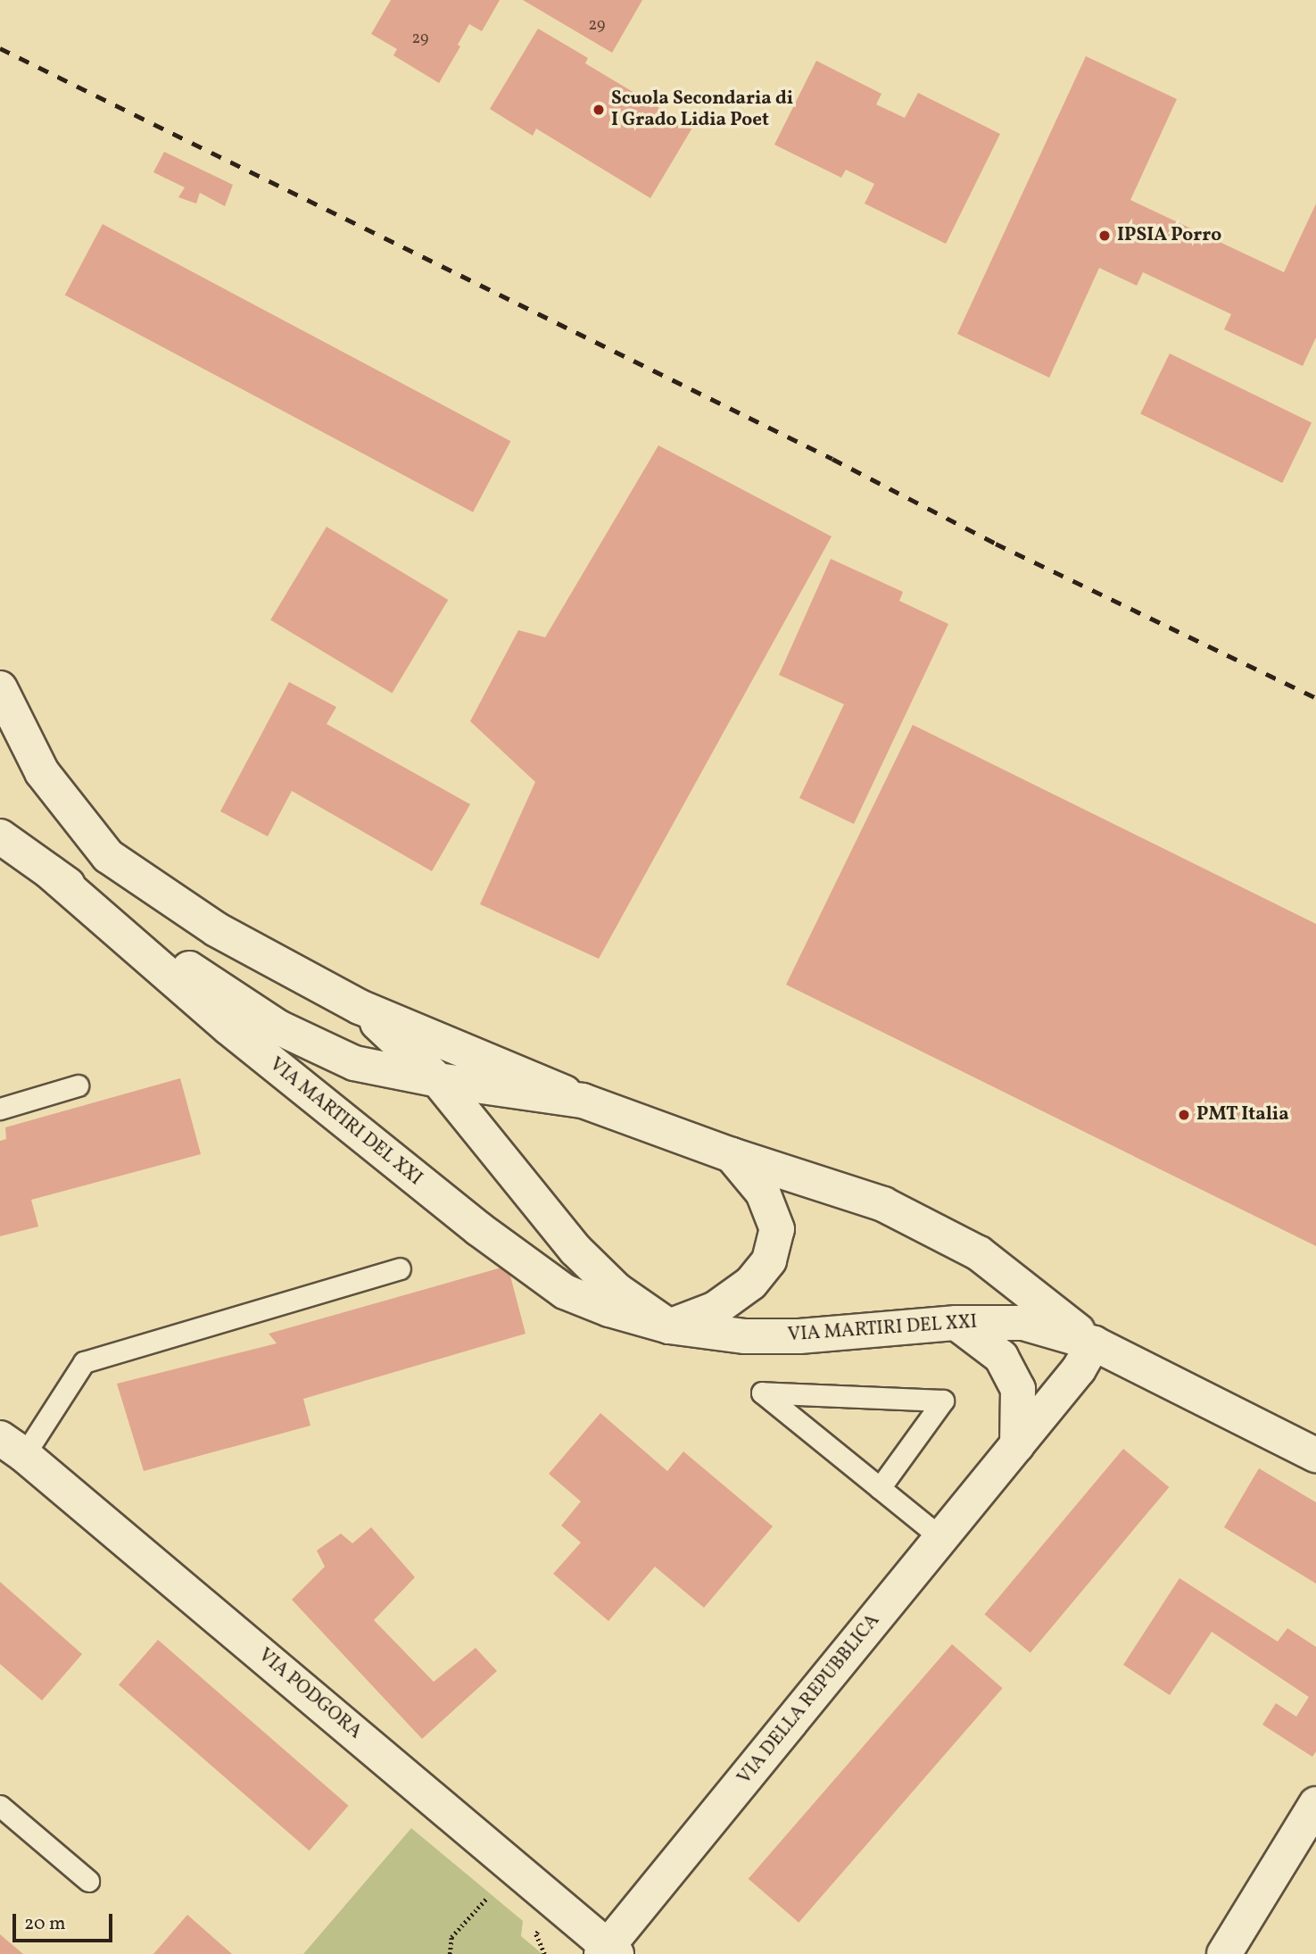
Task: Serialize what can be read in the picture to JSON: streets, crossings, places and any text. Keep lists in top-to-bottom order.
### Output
{
  "streets": {
    "street": ["VIA MARTIRI DEL XXI", "VIA PODGORA", "VIA DELLA REPUBBLICA"]
  },
  "crossings": [
    ["VIA MARTIRI DEL XXI", "VIA DELLA REPUBBLICA"],
    ["VIA PODGORA", "VIA DELLA REPUBBLICA"]
  ],
  "places": ["Scuola Secondaria di I Grado Lidia Poet", "IPSIA Porro", "PMT Italia"],
  "house_numbers": ["29", "29"],
  "scale_bar": "20 m"
}
